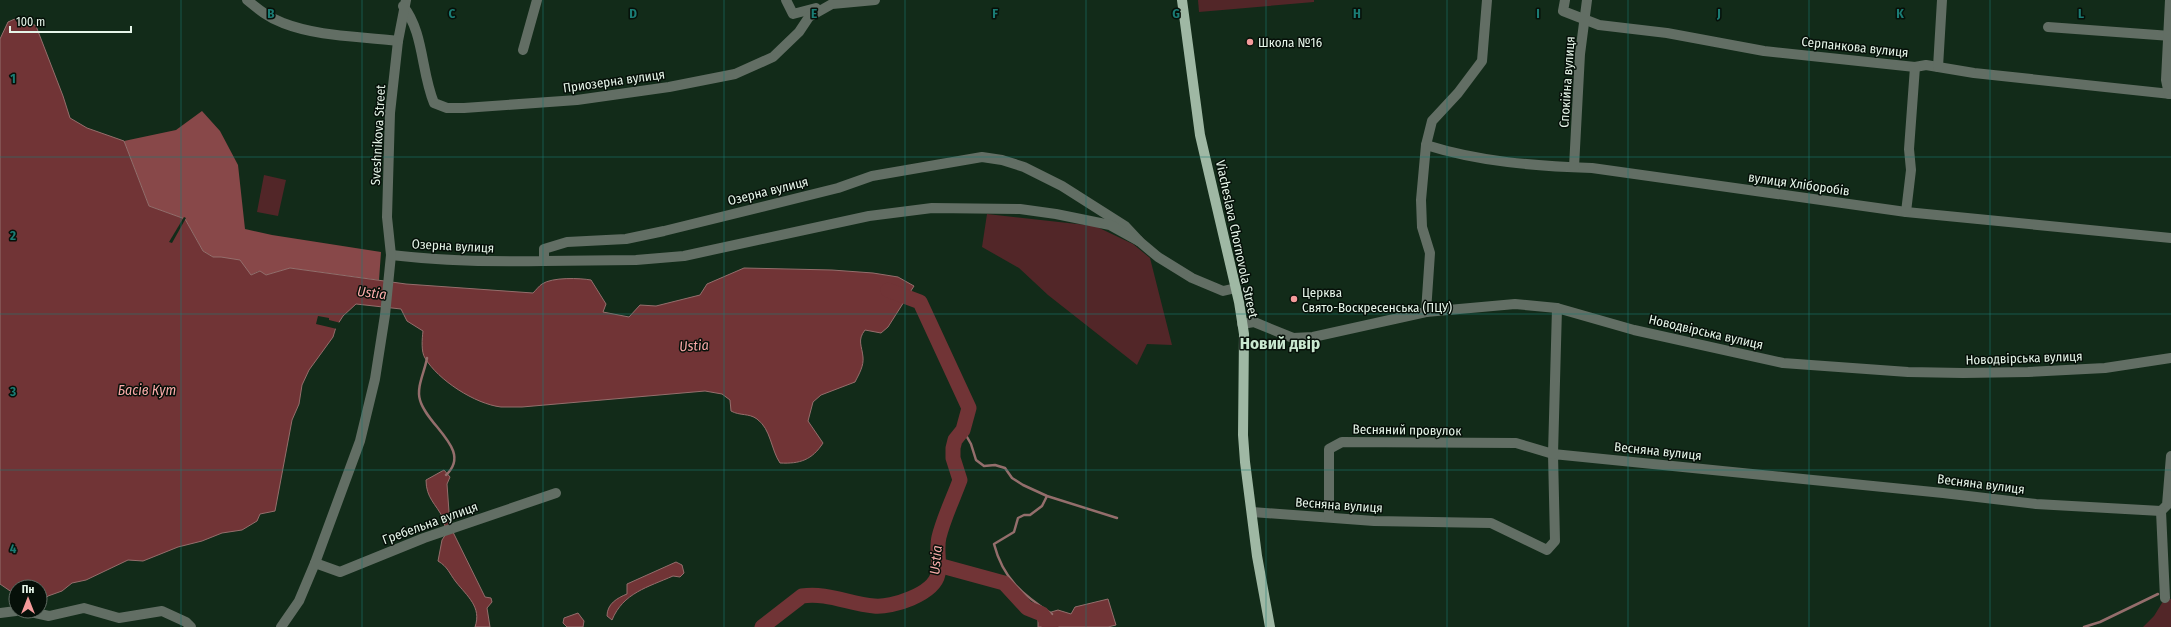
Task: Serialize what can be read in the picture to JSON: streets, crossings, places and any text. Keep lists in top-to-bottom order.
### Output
{
  "streets": {
    "main road": ["Viacheslava Chornovola Street"],
    "street": [
      "Серпанкова вулиця",
      "Приозерна вулиця",
      "Спокійна вулиця",
      "Sveshnikova Street",
      "вулиця Хліборобів",
      "Озерна вулиця",
      "Новодвірська вулиця",
      "Весняний провулок",
      "Весняна вулиця",
      "Гребельна вулиця"
    ]
  },
  "crossings": [
    ["Серпанкова вулиця", "Спокійна вулиця"],
    ["Приозерна вулиця", "Sveshnikova Street"],
    ["Спокійна вулиця", "вулиця Хліборобів"],
    ["Sveshnikova Street", "Озерна вулиця"],
    ["Sveshnikova Street", "Гребельна вулиця"],
    ["Viacheslava Chornovola Street", "Новодвірська вулиця"],
    ["Viacheslava Chornovola Street", "Весняна вулиця"],
    ["Весняний провулок", "Весняна вулиця"]
  ],
  "districts": ["Новий двір"],
  "water": ["Ustia", "Басів Кут"],
  "places": ["Школа №16", "Церква Свято-Воскресенська (ПЦУ)"],
  "scale_bar": "100 m",
  "north": "top",
  "grid": {
    "columns": [
      "B",
      "C",
      "D",
      "E",
      "F",
      "G",
      "H",
      "I",
      "J",
      "K",
      "L"
    ],
    "rows": [
      "1",
      "2",
      "3",
      "4"
    ]
  }
}
